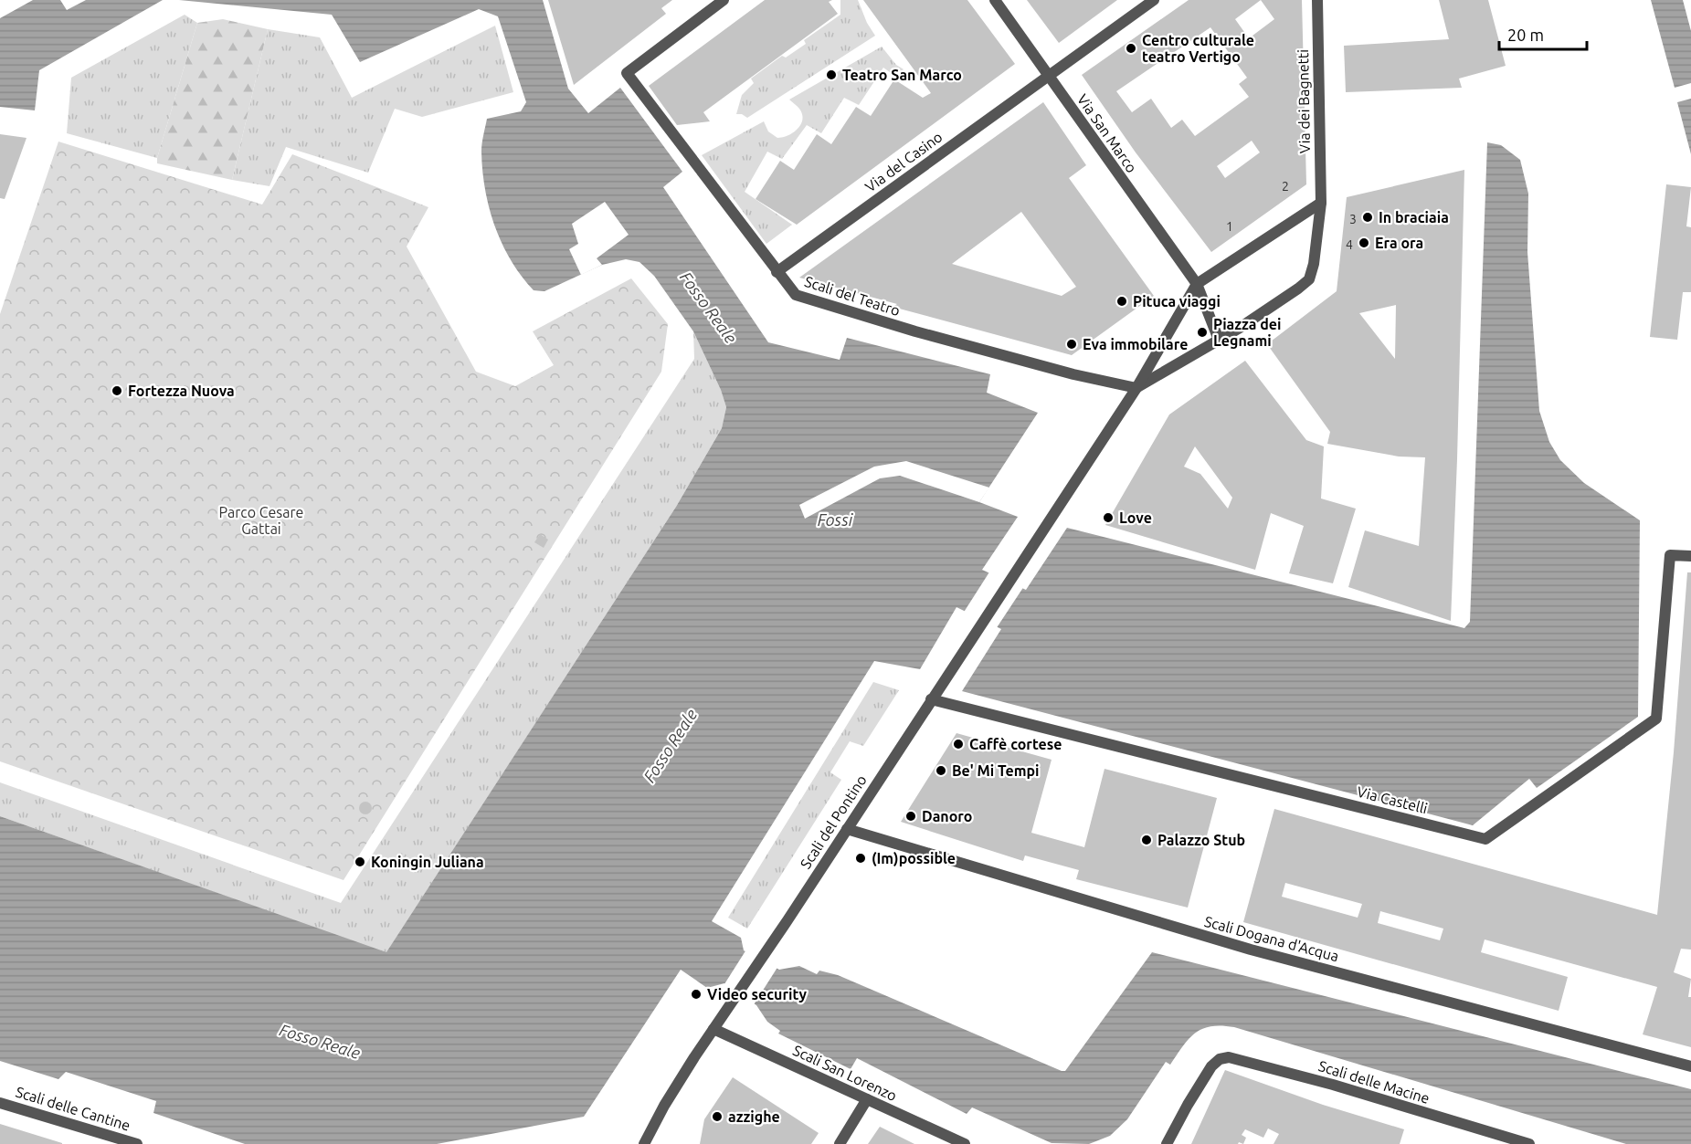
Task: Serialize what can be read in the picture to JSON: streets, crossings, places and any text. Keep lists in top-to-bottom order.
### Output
{
  "streets": {
    "street": [
      "Via dei Bagnetti",
      "Via San Marco",
      "Via del Casino",
      "Scali del Teatro",
      "Via Castelli",
      "Scali del Pontino",
      "Scali Dogana d'Acqua",
      "Scali San Lorenzo",
      "Scali delle Macine",
      "Scali delle Cantine"
    ]
  },
  "crossings": [
    ["Via San Marco", "Via del Casino"],
    ["Via del Casino", "Scali del Teatro"],
    ["Scali del Teatro", "Scali del Pontino"],
    ["Via Castelli", "Scali del Pontino"],
    ["Scali del Pontino", "Scali Dogana d'Acqua"],
    ["Scali del Pontino", "Scali San Lorenzo"]
  ],
  "water": ["Fosso Reale", "Fossi"],
  "parks": ["Parco Cesare Gattai"],
  "places": [
    "Centro culturale teatro Vertigo",
    "Teatro San Marco",
    "In braciaia",
    "Era ora",
    "Pituca viaggi",
    "Piazza dei Legnami",
    "Eva immobilare",
    "Fortezza Nuova",
    "Love",
    "Caffè cortese",
    "Be' Mi Tempi",
    "Danoro",
    "Palazzo Stub",
    "(Im)possible",
    "Koningin Juliana",
    "Video security",
    "azzighe"
  ],
  "house_numbers": [
    "2",
    "3",
    "1",
    "4"
  ],
  "scale_bar": "20 m"
}
